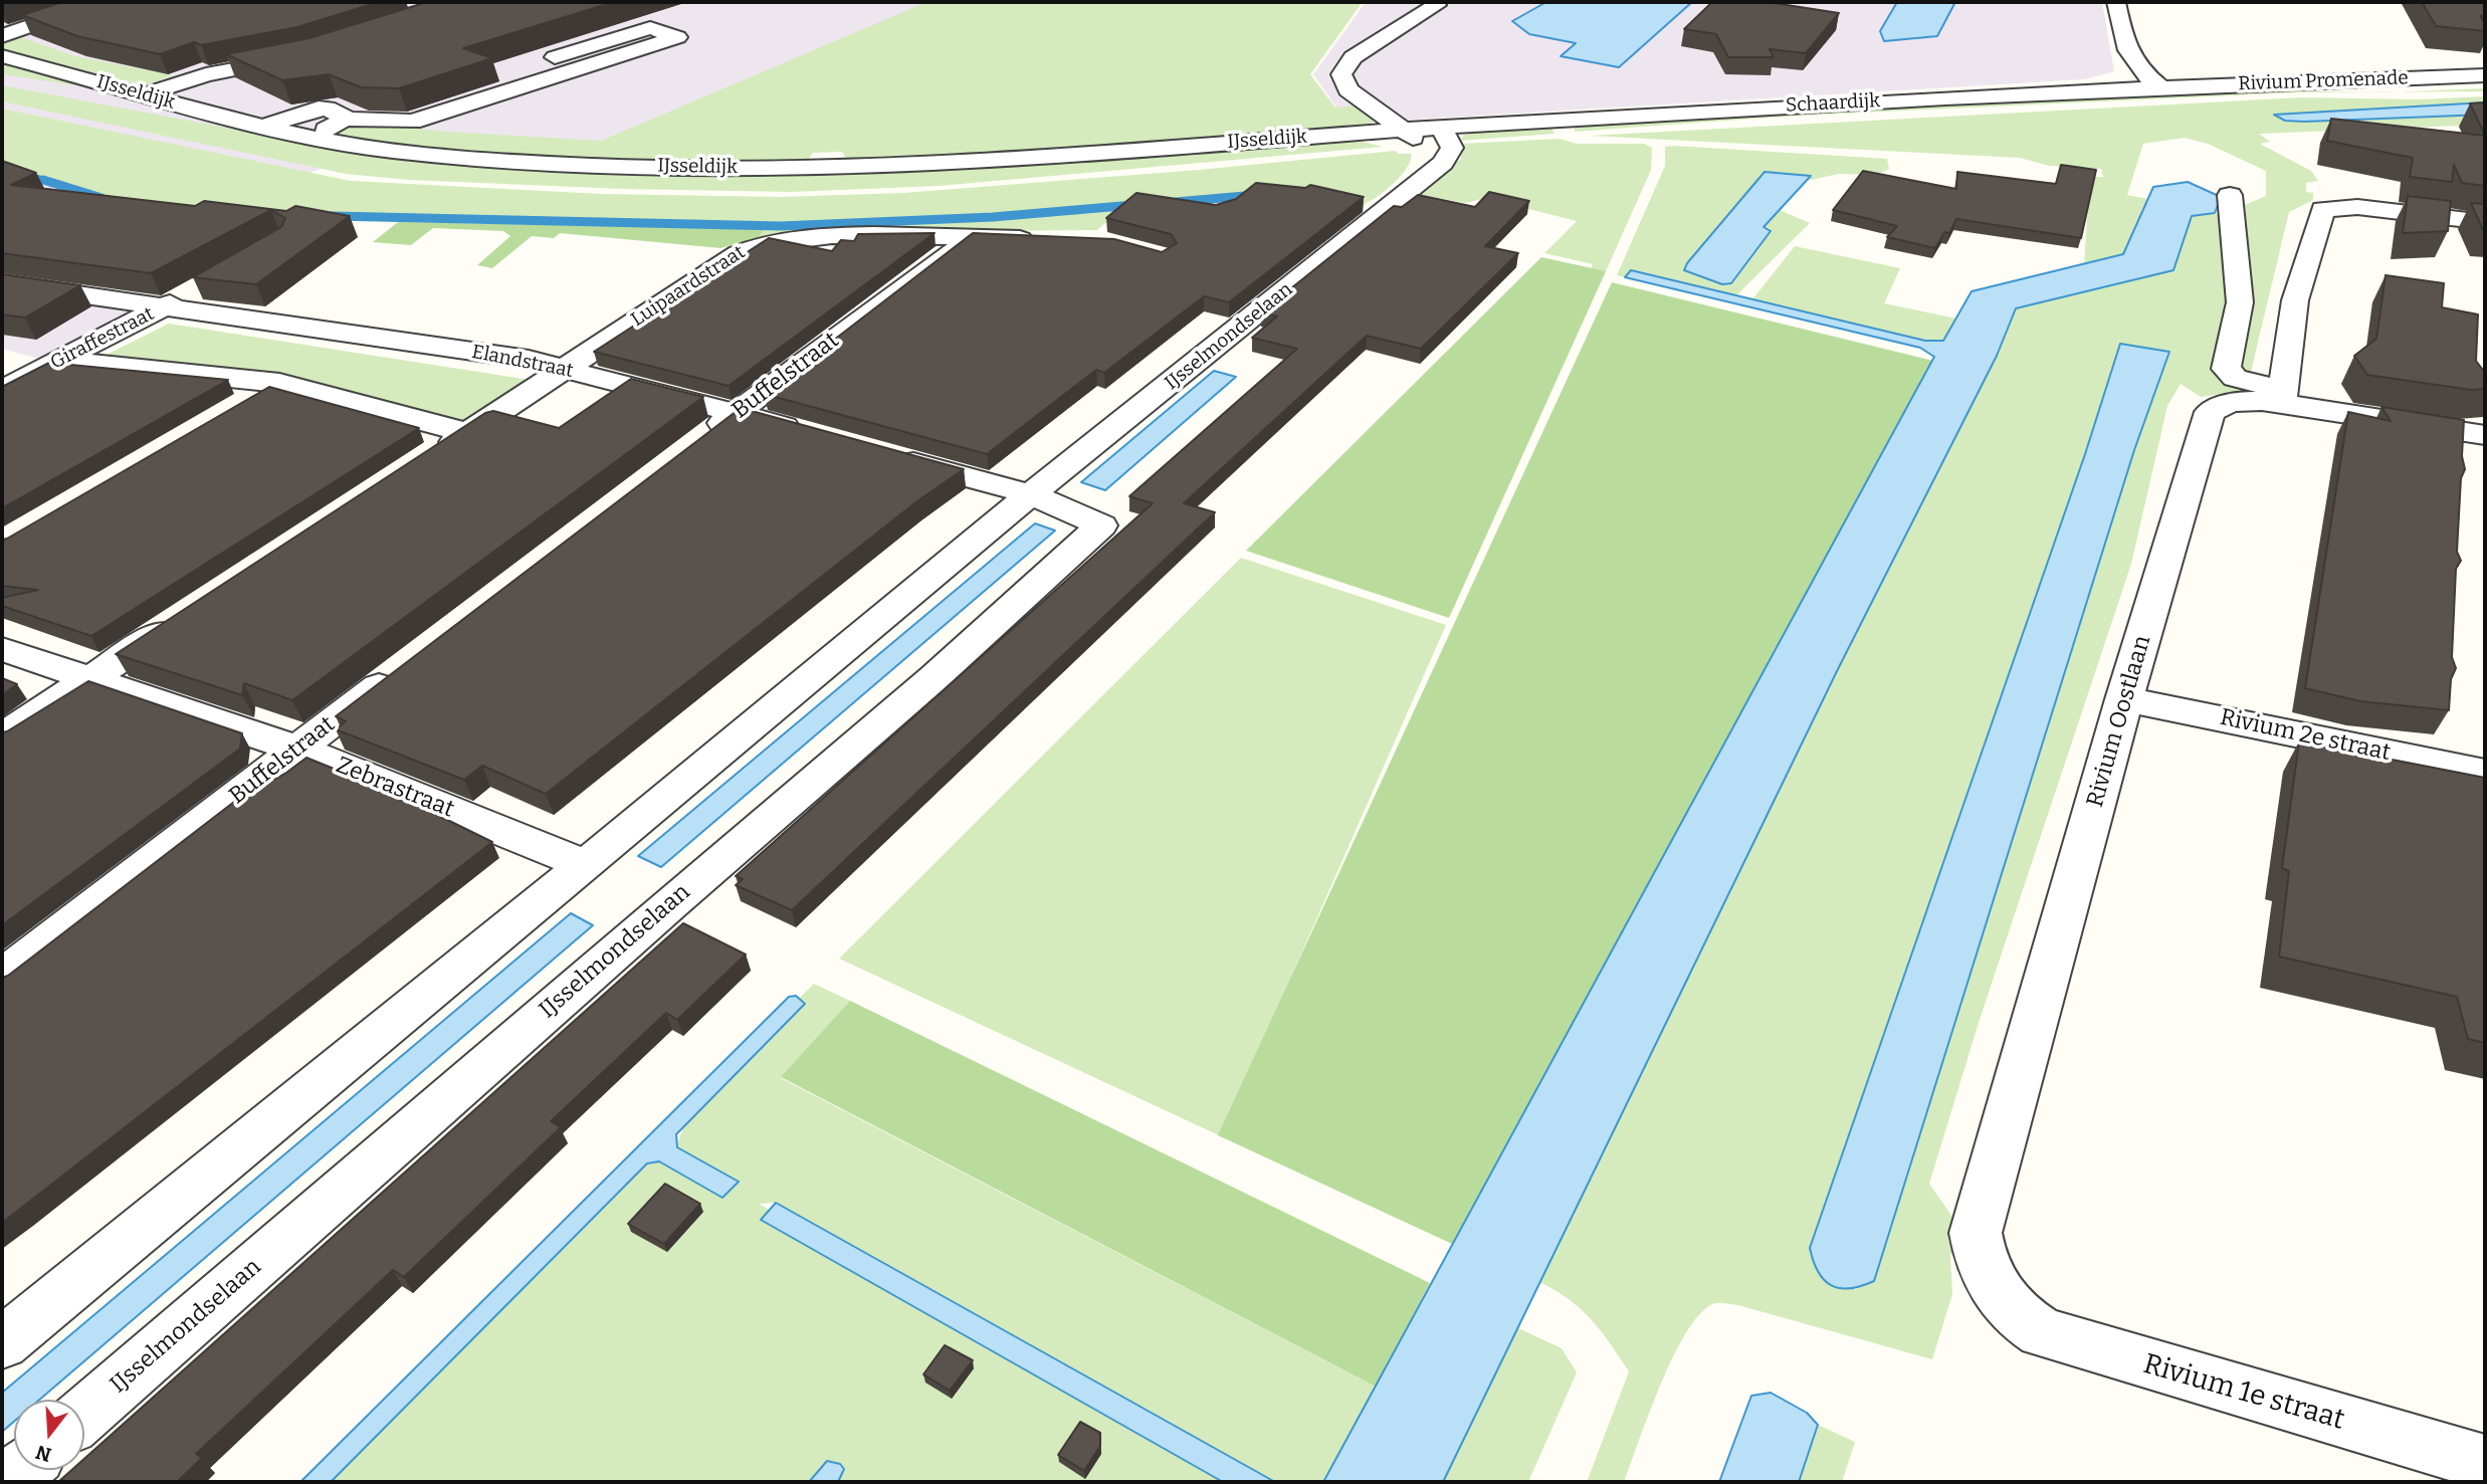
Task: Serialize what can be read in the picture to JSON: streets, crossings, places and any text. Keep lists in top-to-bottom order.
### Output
{
  "streets": {
    "street": [
      "Rivium Promenade",
      "IJsseldijk",
      "Schaardijk",
      "Luipaardstraat",
      "IJsselmondselaan",
      "Giraffestraat",
      "Elandstraat",
      "Buffelstraat",
      "Rivium Oostlaan",
      "Rivium 2e straat",
      "Zebrastraat",
      "Rivium 1e straat"
    ]
  },
  "crossings": [
    ["Rivium Promenade", "Schaardijk"],
    ["IJsseldijk", "Schaardijk"],
    ["Schaardijk", "IJsselmondselaan"],
    ["Luipaardstraat", "Elandstraat"],
    ["Luipaardstraat", "Buffelstraat"],
    ["IJsselmondselaan", "Zebrastraat"],
    ["Giraffestraat", "Elandstraat"],
    ["Elandstraat", "Buffelstraat"],
    ["Buffelstraat", "Zebrastraat"],
    ["Rivium Oostlaan", "Rivium 2e straat"],
    ["Rivium Oostlaan", "Rivium 1e straat"]
  ],
  "north": "bottom"
}
